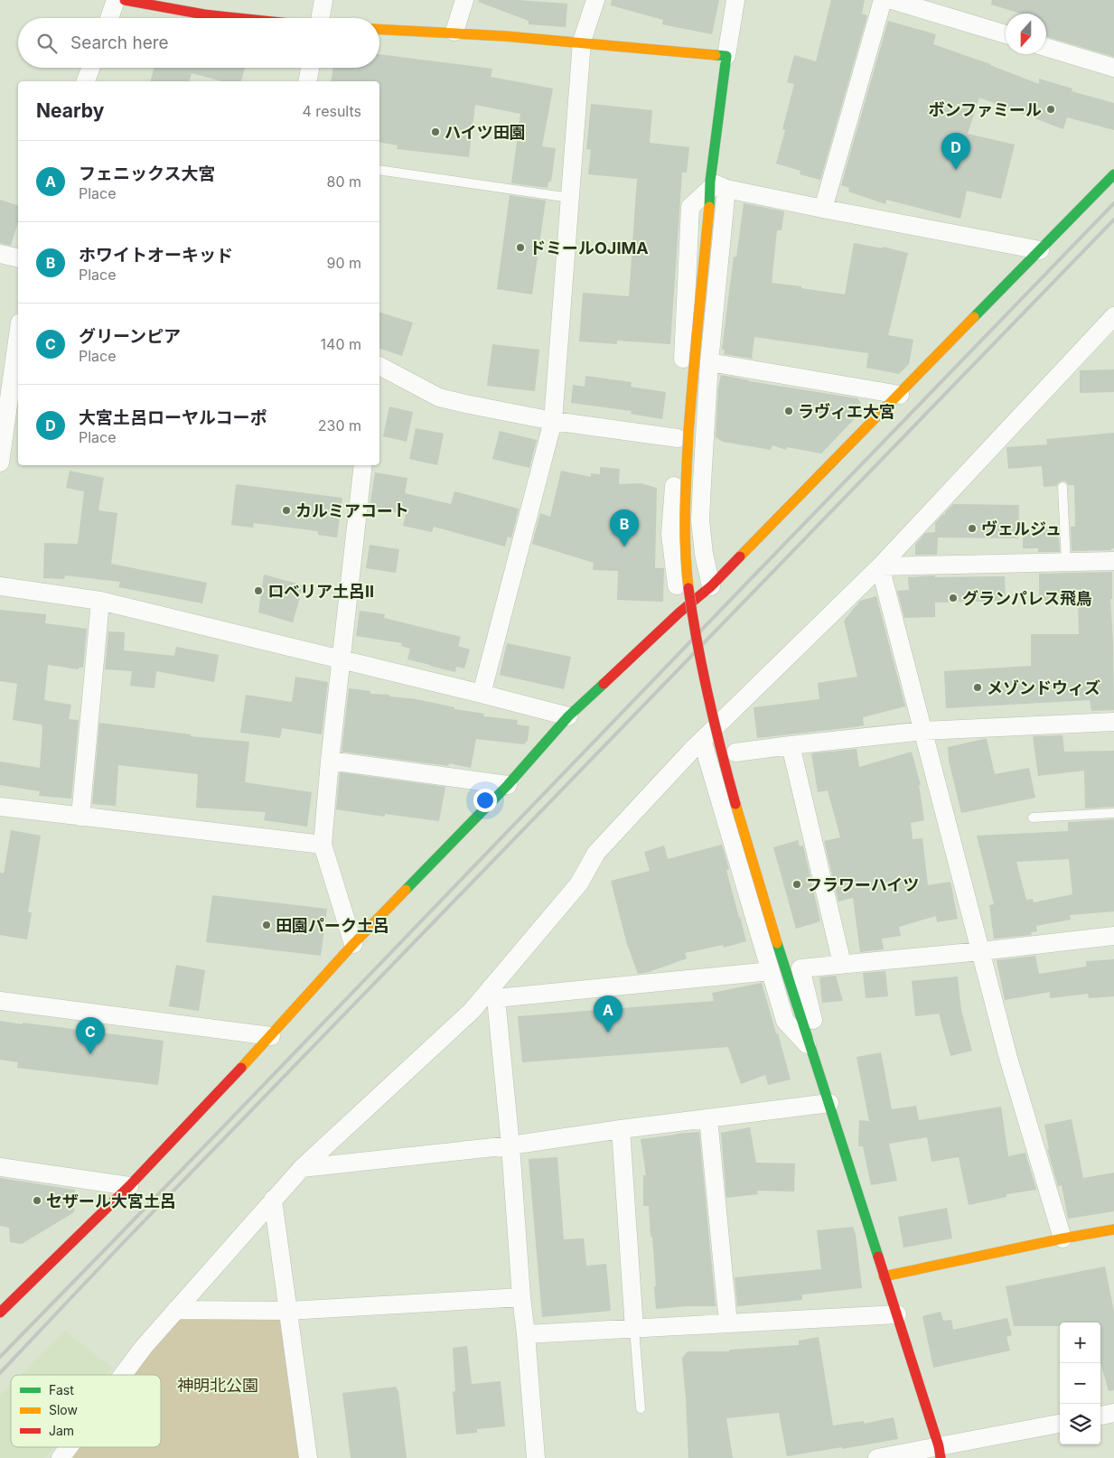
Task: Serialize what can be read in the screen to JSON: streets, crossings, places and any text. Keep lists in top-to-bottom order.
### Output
{
  "parks": ["神明北公園"],
  "places": [
    "ボンファミール",
    "ハイツ田園",
    "ドミールOJIMA",
    "ラヴィエ大宮",
    "カルミアコート",
    "ヴェルジュ",
    "ロベリア土呂Ⅱ",
    "グランパレス飛鳥",
    "メゾンドウィズ",
    "フラワーハイツ",
    "田園パーク土呂",
    "セザール大宮土呂"
  ],
  "legend": ["Fast", "Slow", "Jam"],
  "north": "bottom",
  "page": {
    "search": "Search here",
    "heading": ["Nearby", "4 results"],
    "pins": [
      "D",
      "B",
      "A",
      "C"
    ],
    "list": [
      {
        "mark": "A",
        "name": "フェニックス大宮",
        "note": "Place",
        "value": "80 m"
      },
      {
        "mark": "B",
        "name": "ホワイトオーキッド",
        "note": "Place",
        "value": "90 m"
      },
      {
        "mark": "C",
        "name": "グリーンピア",
        "note": "Place",
        "value": "140 m"
      },
      {
        "mark": "D",
        "name": "大宮土呂ローヤルコーポ",
        "note": "Place",
        "value": "230 m"
      }
    ],
    "map_buttons": ["+", "−"]
  }
}
